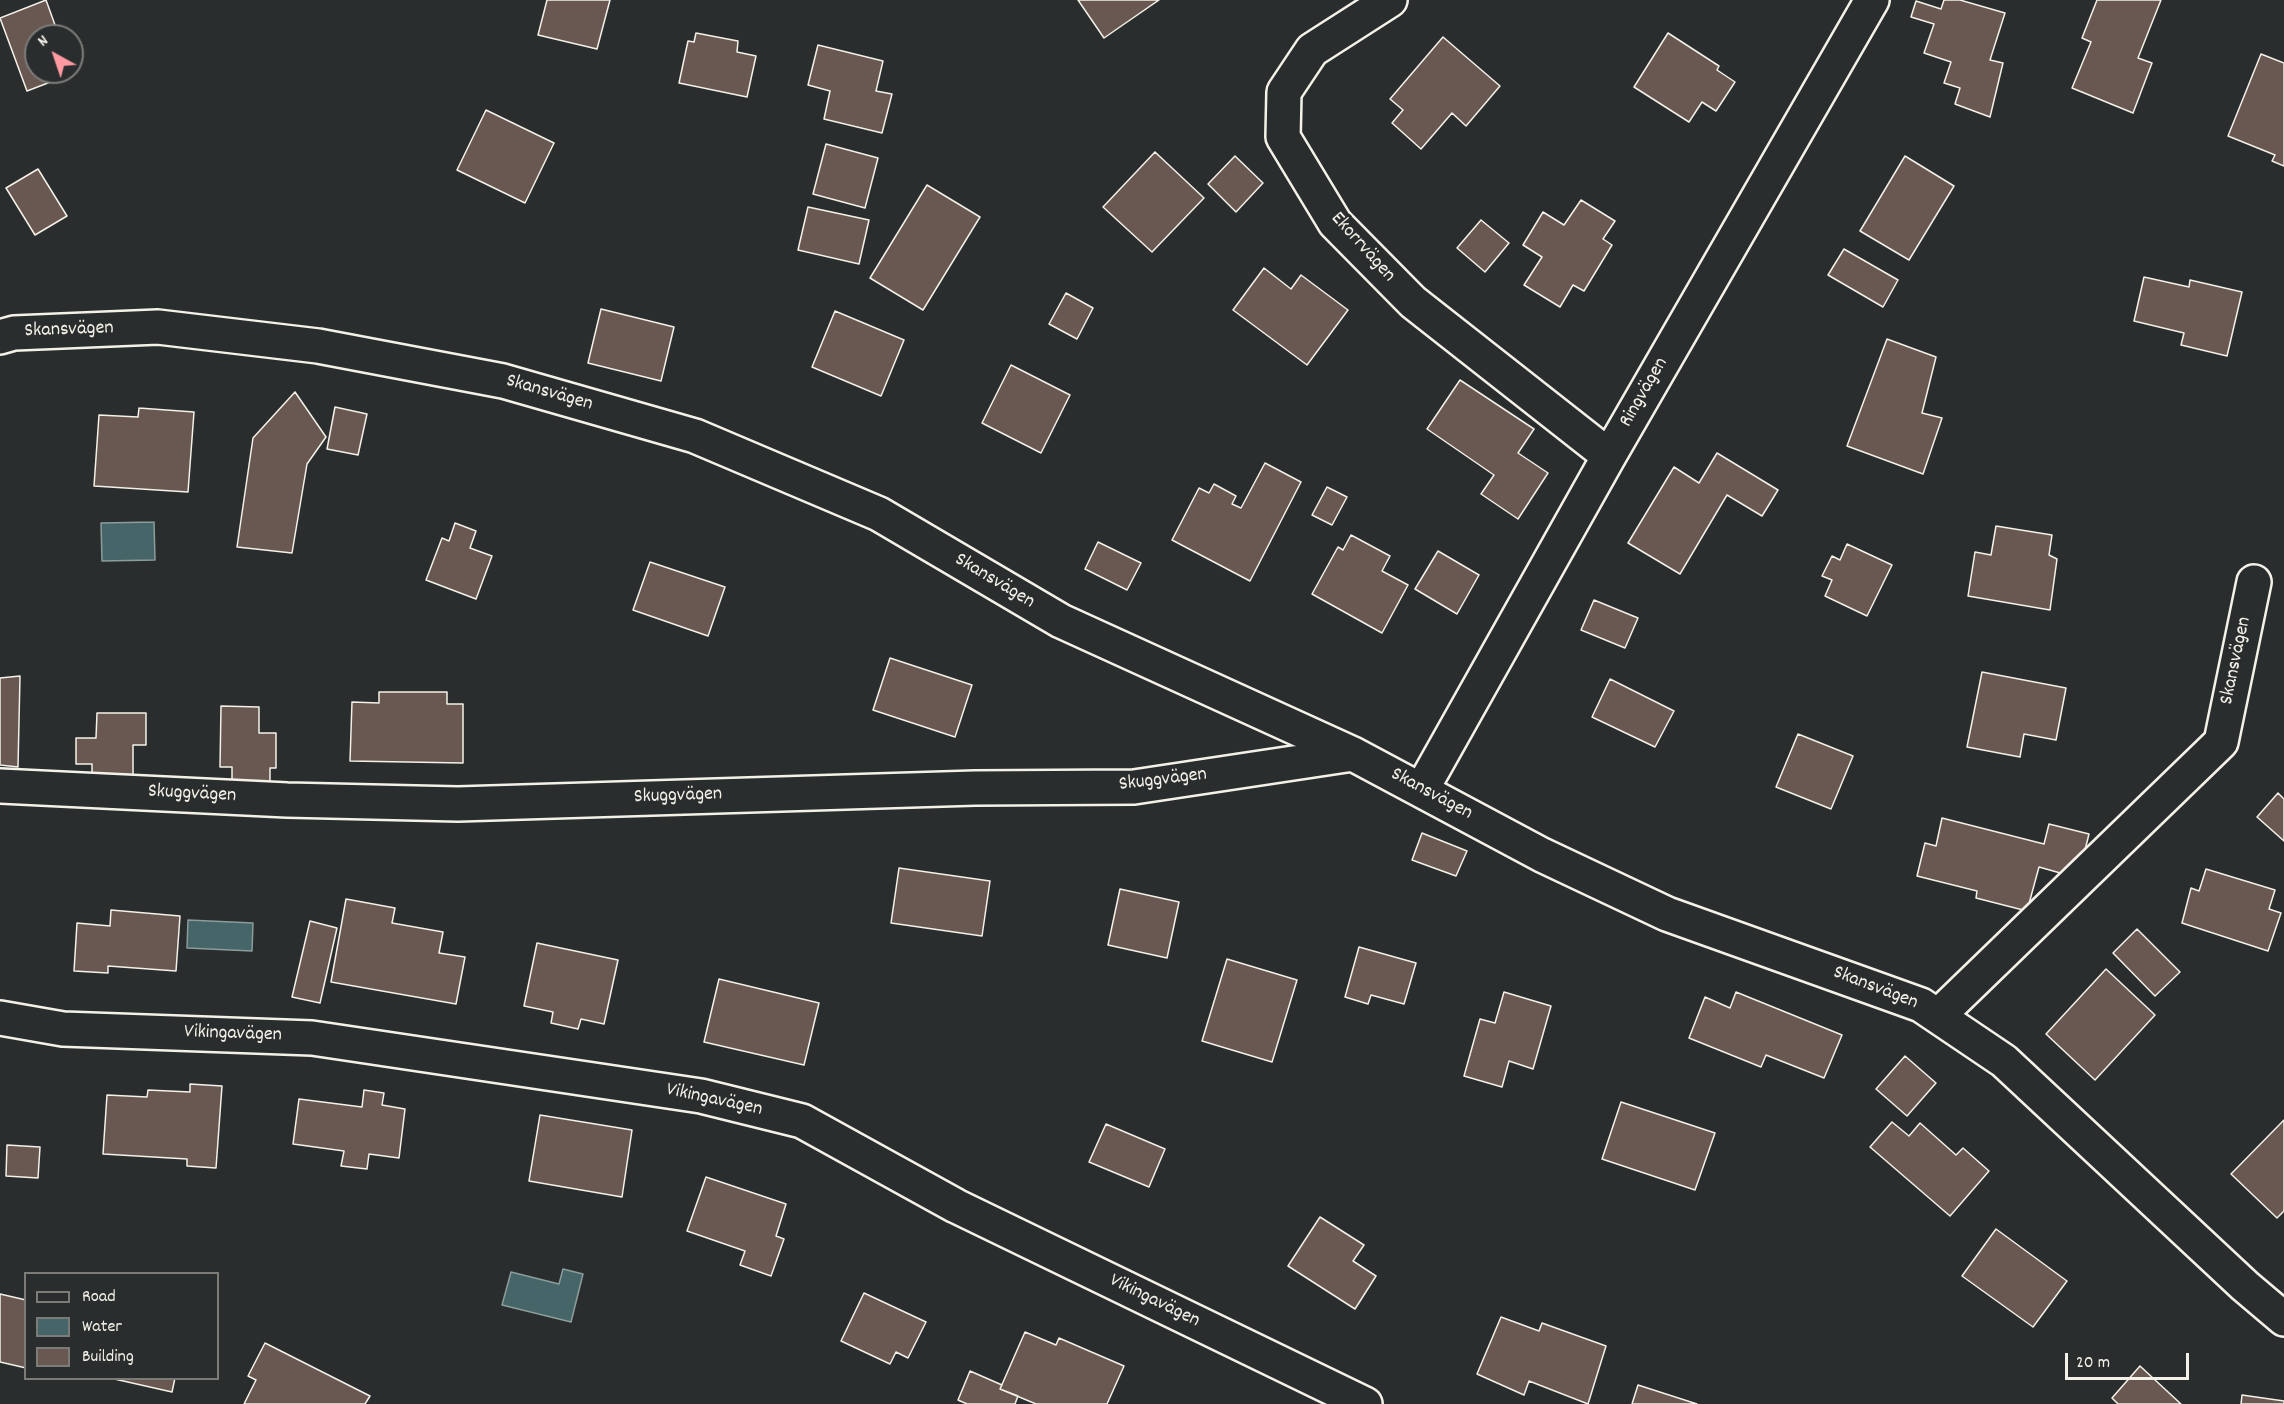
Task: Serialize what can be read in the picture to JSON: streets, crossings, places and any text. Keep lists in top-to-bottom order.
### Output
{
  "streets": {
    "street": [
      "Ekorrvägen",
      "Skansvägen",
      "Ringvägen",
      "Skuggvägen",
      "Vikingavägen"
    ]
  },
  "crossings": [
    ["Ekorrvägen", "Ringvägen"],
    ["Skansvägen", "Ringvägen"],
    ["Skansvägen", "Skuggvägen"]
  ],
  "legend": ["Road", "Water", "Building"],
  "scale_bar": "20 m",
  "north": "top left"
}
